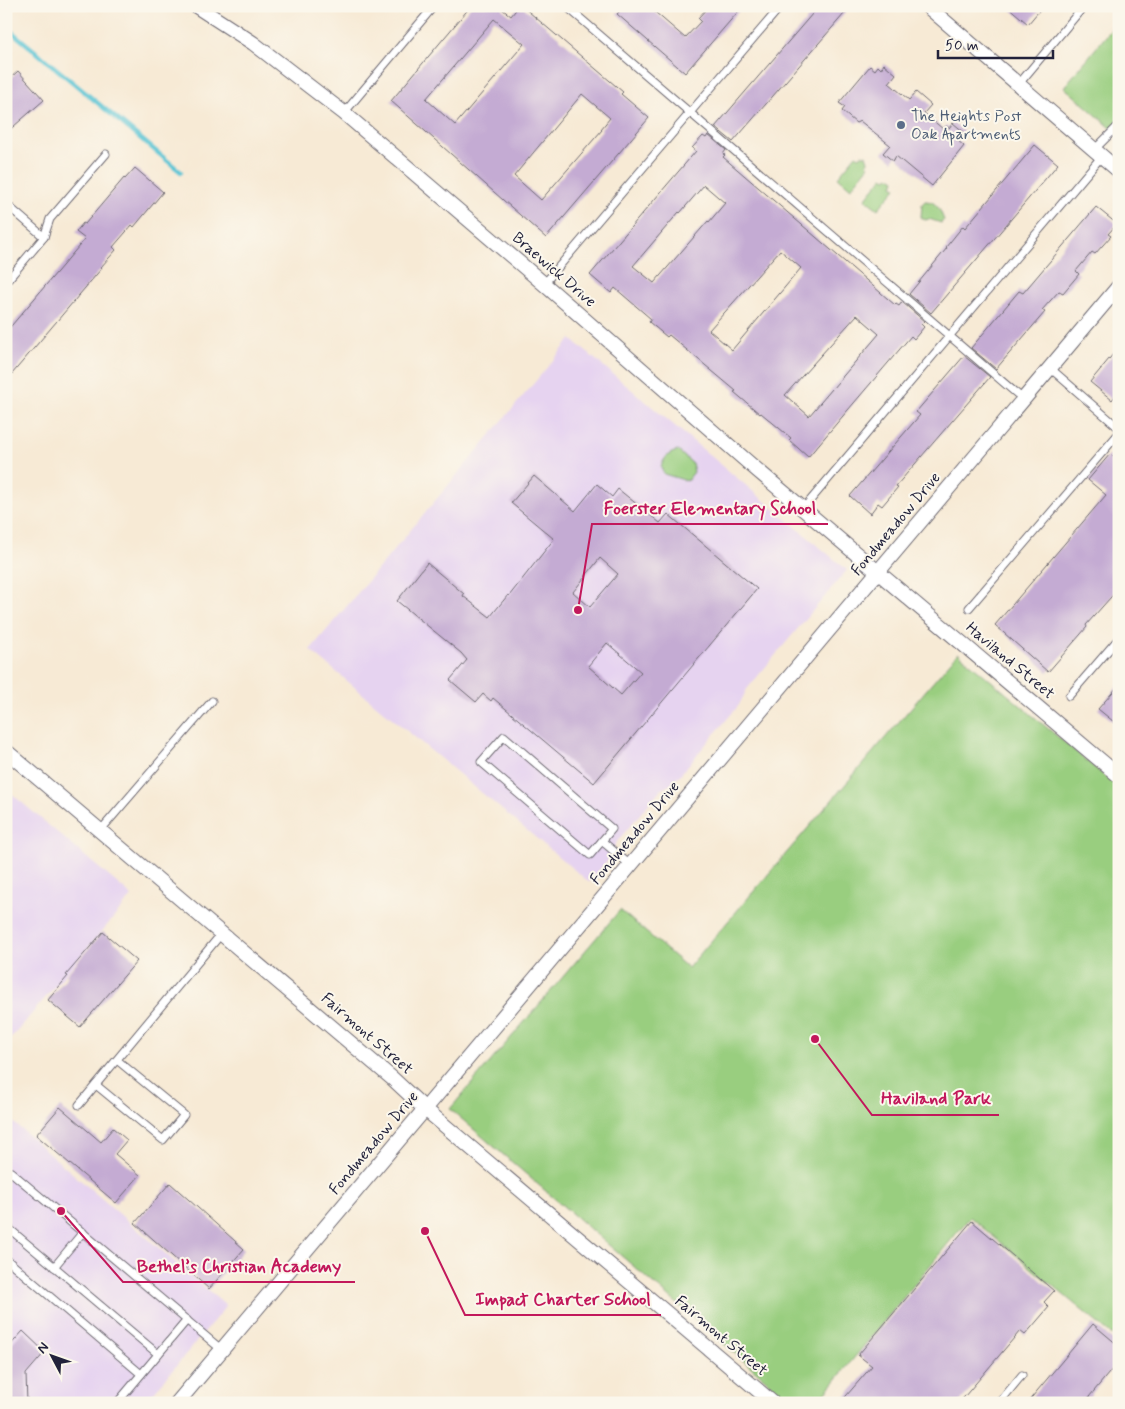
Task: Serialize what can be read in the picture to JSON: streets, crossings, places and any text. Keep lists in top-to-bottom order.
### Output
{
  "streets": {
    "street": [
      "Braewick Drive",
      "Fondmeadow Drive",
      "Haviland Street",
      "Fairmont Street"
    ]
  },
  "crossings": [
    ["Braewick Drive", "Fondmeadow Drive"],
    ["Braewick Drive", "Haviland Street"],
    ["Fondmeadow Drive", "Haviland Street"],
    ["Fondmeadow Drive", "Fairmont Street"]
  ],
  "places": [
    "The Heights Post Oak Apartments",
    "Foerster Elementary School",
    "Haviland Park",
    "Bethel’s Christian Academy",
    "Impact Charter School"
  ],
  "scale_bar": "50 m",
  "north": "top left"
}
